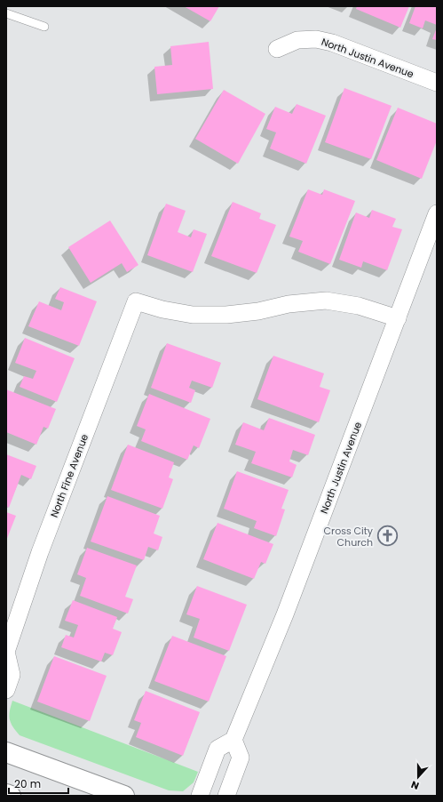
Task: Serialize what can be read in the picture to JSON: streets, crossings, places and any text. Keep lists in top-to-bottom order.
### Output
{
  "streets": {
    "street": ["North Justin Avenue", "North Fine Avenue"]
  },
  "crossings": [
    ["North Justin Avenue", "North Fine Avenue"]
  ],
  "places": {
    "church": ["Cross City Church"]
  },
  "scale_bar": "20 m",
  "north": "bottom"
}
